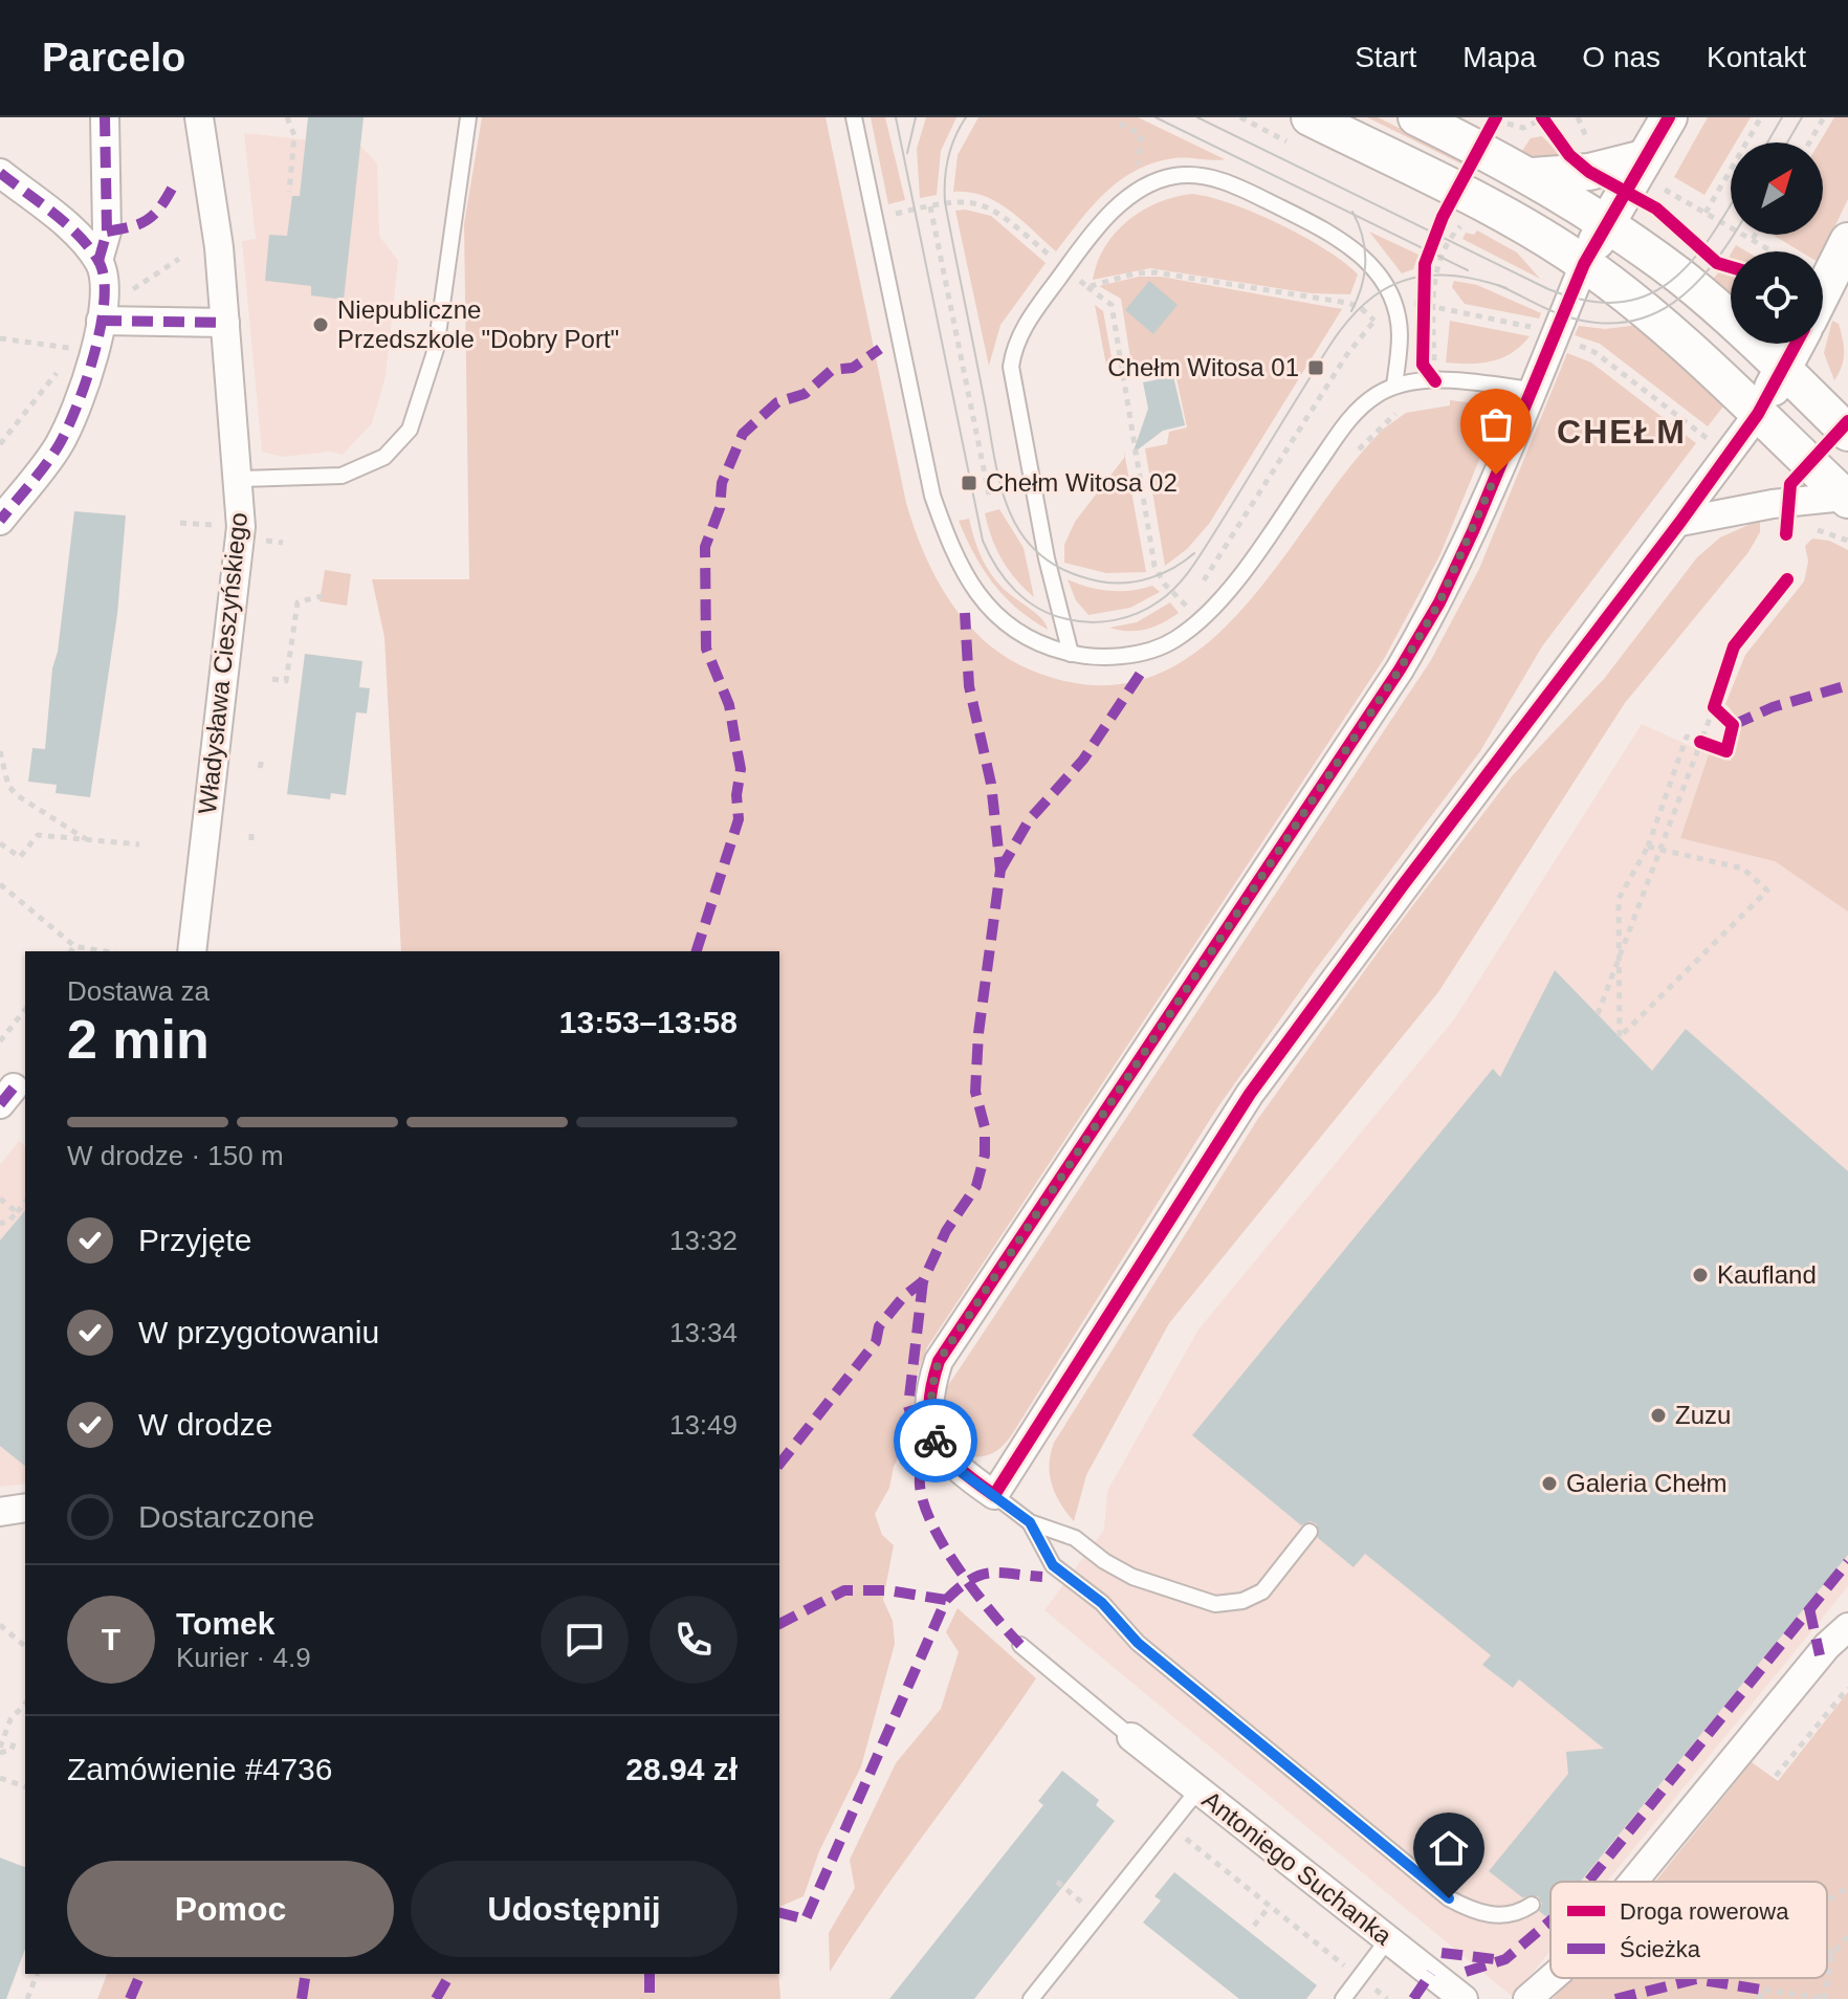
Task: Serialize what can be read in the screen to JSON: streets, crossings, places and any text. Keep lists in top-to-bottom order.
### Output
{
  "streets": {
    "street": ["Władysława Cieszyńskiego", "Antoniego Suchanka"]
  },
  "districts": ["CHEŁM"],
  "places": {
    "other": [
      "Niepubliczne Przedszkole \"Dobry Port\"",
      "Kaufland",
      "Zuzu",
      "Galeria Chełm"
    ],
    "transit": ["Chełm Witosa 01", "Chełm Witosa 02"]
  },
  "legend": ["Droga rowerowa", "Ścieżka"],
  "north": "top right",
  "page": {
    "header": "Parcelo",
    "nav": [
      "Start",
      "Mapa",
      "O nas",
      "Kontakt"
    ],
    "heading": ["2 min", "Dostawa za", "13:53–13:58"],
    "panel": [
      "Tomek",
      "Kurier · 4.9",
      "Zamówienie #4736",
      "28.94 zł"
    ],
    "bar": "W drodze · 150 m",
    "list": [
      ["Przyjęte", "13:32"],
      ["W przygotowaniu", "13:34"],
      ["W drodze", "13:49"],
      "Dostarczone"
    ],
    "round": "T",
    "buttons": ["Pomoc", "Udostępnij"]
  }
}
